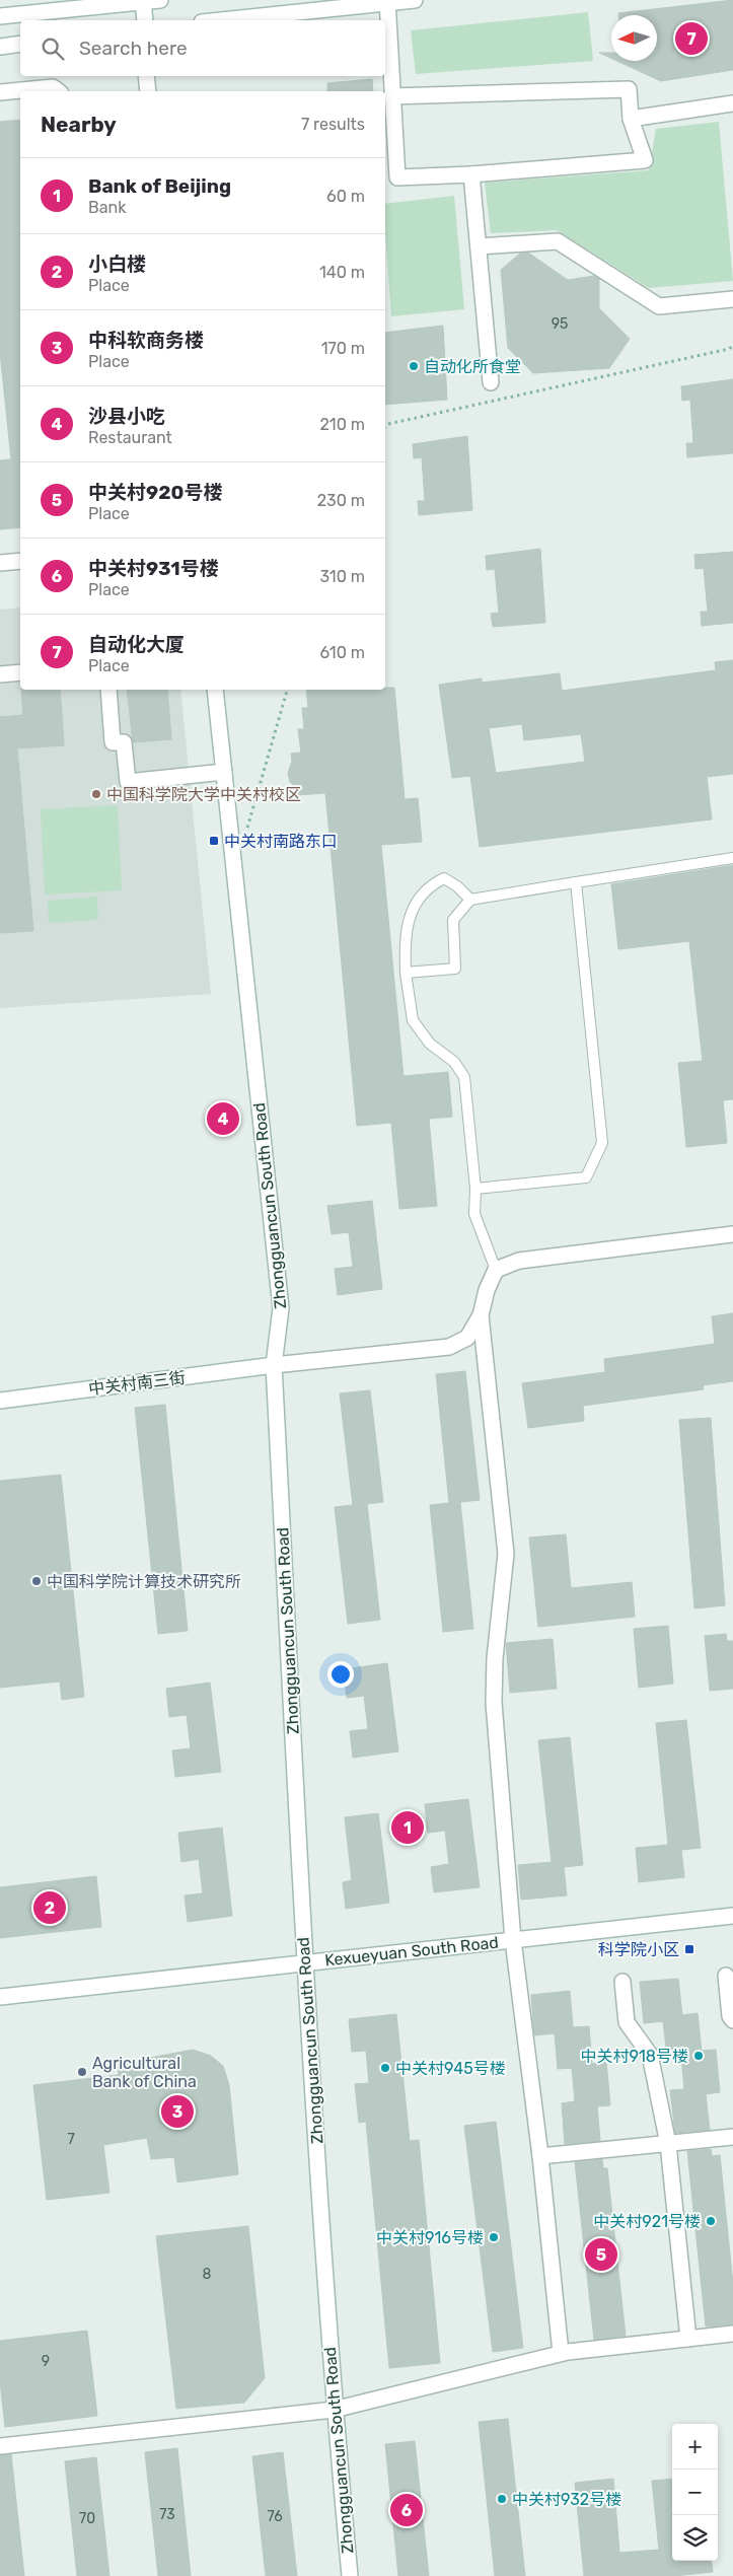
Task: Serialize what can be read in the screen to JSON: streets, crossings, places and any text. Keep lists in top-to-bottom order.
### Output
{
  "streets": {
    "street": ["Zhongguancun South Road", "中关村南三街", "Kexueyuan South Road"]
  },
  "crossings": [
    ["Zhongguancun South Road", "中关村南三街"],
    ["Zhongguancun South Road", "Kexueyuan South Road"]
  ],
  "places": {
    "other": [
      "自动化所食堂",
      "中国科学院大学中关村校区",
      "中国科学院计算技术研究所",
      "中关村918号楼",
      "中关村945号楼",
      "Agricultural Bank of China",
      "中关村921号楼",
      "中关村916号楼",
      "中关村932号楼"
    ],
    "transit": ["中关村南路东口", "科学院小区"]
  },
  "house_numbers": [
    "95",
    "7",
    "8",
    "9",
    "73",
    "76",
    "70"
  ],
  "north": "left",
  "page": {
    "pins": [
      "7",
      "4",
      "1",
      "2",
      "3",
      "5",
      "6"
    ],
    "search": "Search here",
    "heading": ["Nearby", "7 results"],
    "list": [
      {
        "mark": "1",
        "name": "Bank of Beijing",
        "note": "Bank",
        "value": "60 m"
      },
      {
        "mark": "2",
        "name": "小白楼",
        "note": "Place",
        "value": "140 m"
      },
      {
        "mark": "3",
        "name": "中科软商务楼",
        "note": "Place",
        "value": "170 m"
      },
      {
        "mark": "4",
        "name": "沙县小吃",
        "note": "Restaurant",
        "value": "210 m"
      },
      {
        "mark": "5",
        "name": "中关村920号楼",
        "note": "Place",
        "value": "230 m"
      },
      {
        "mark": "6",
        "name": "中关村931号楼",
        "note": "Place",
        "value": "310 m"
      },
      {
        "mark": "7",
        "name": "自动化大厦",
        "note": "Place",
        "value": "610 m"
      }
    ],
    "map_buttons": ["+", "−"]
  }
}
